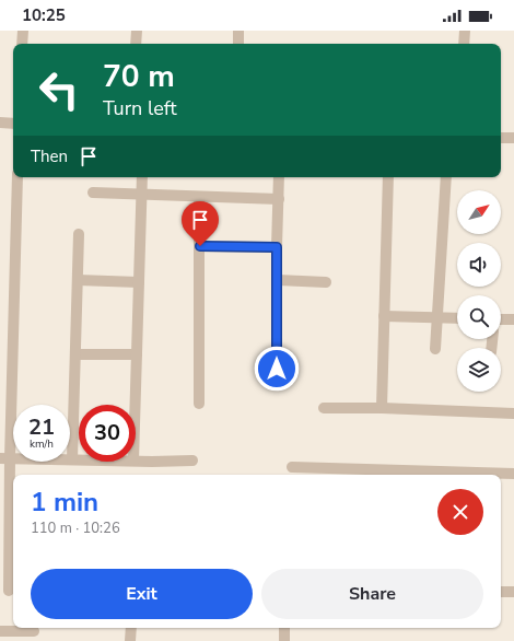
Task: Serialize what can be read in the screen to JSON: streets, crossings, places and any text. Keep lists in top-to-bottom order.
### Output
{
  "north": "top right",
  "page": {
    "status": "10:25",
    "turn": ["70 m", "Turn left"],
    "then": "Then",
    "speed": "21 km/h",
    "limit": "30",
    "heading": ["1 min", "110 m · 10:26"],
    "buttons": ["Exit", "Share"]
  }
}
